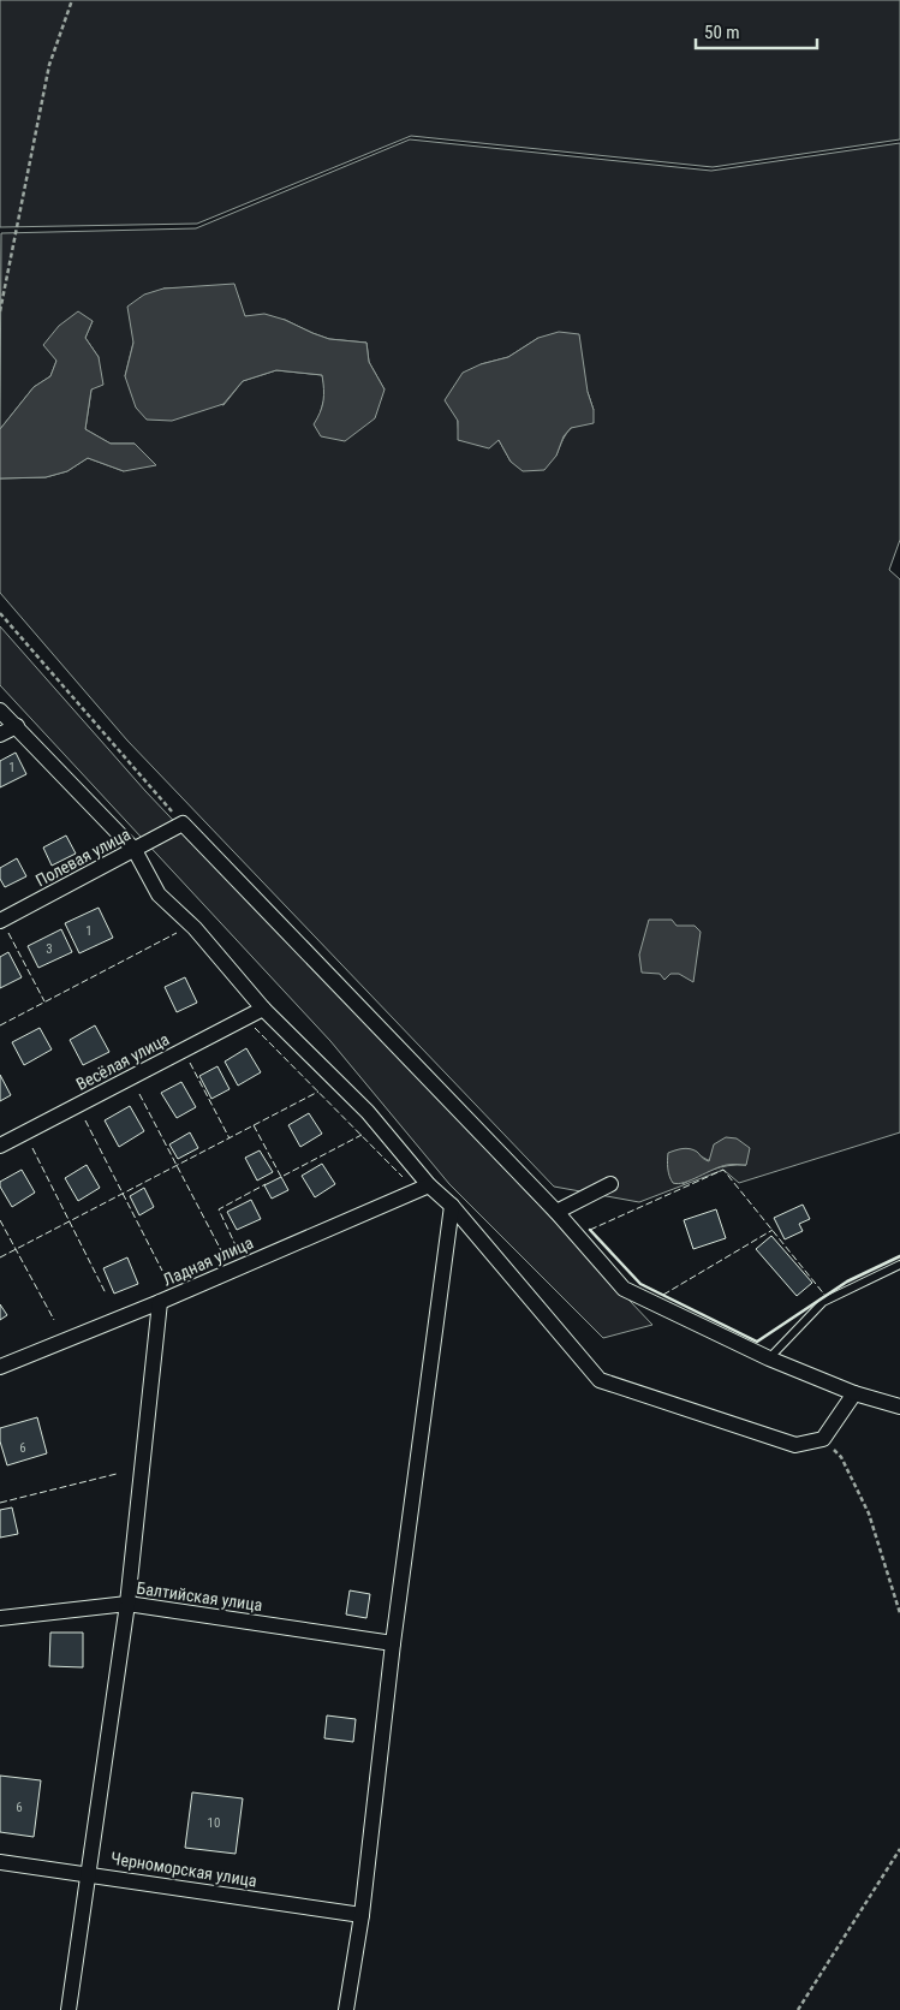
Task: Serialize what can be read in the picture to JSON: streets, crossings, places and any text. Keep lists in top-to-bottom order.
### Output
{
  "streets": {
    "street": [
      "Полевая улица",
      "Весёлая улица",
      "Ладная улица",
      "Балтийская улица",
      "Черноморская улица"
    ]
  },
  "house_numbers": [
    "1",
    "1",
    "3",
    "6",
    "6",
    "10"
  ],
  "scale_bar": "50 m"
}
